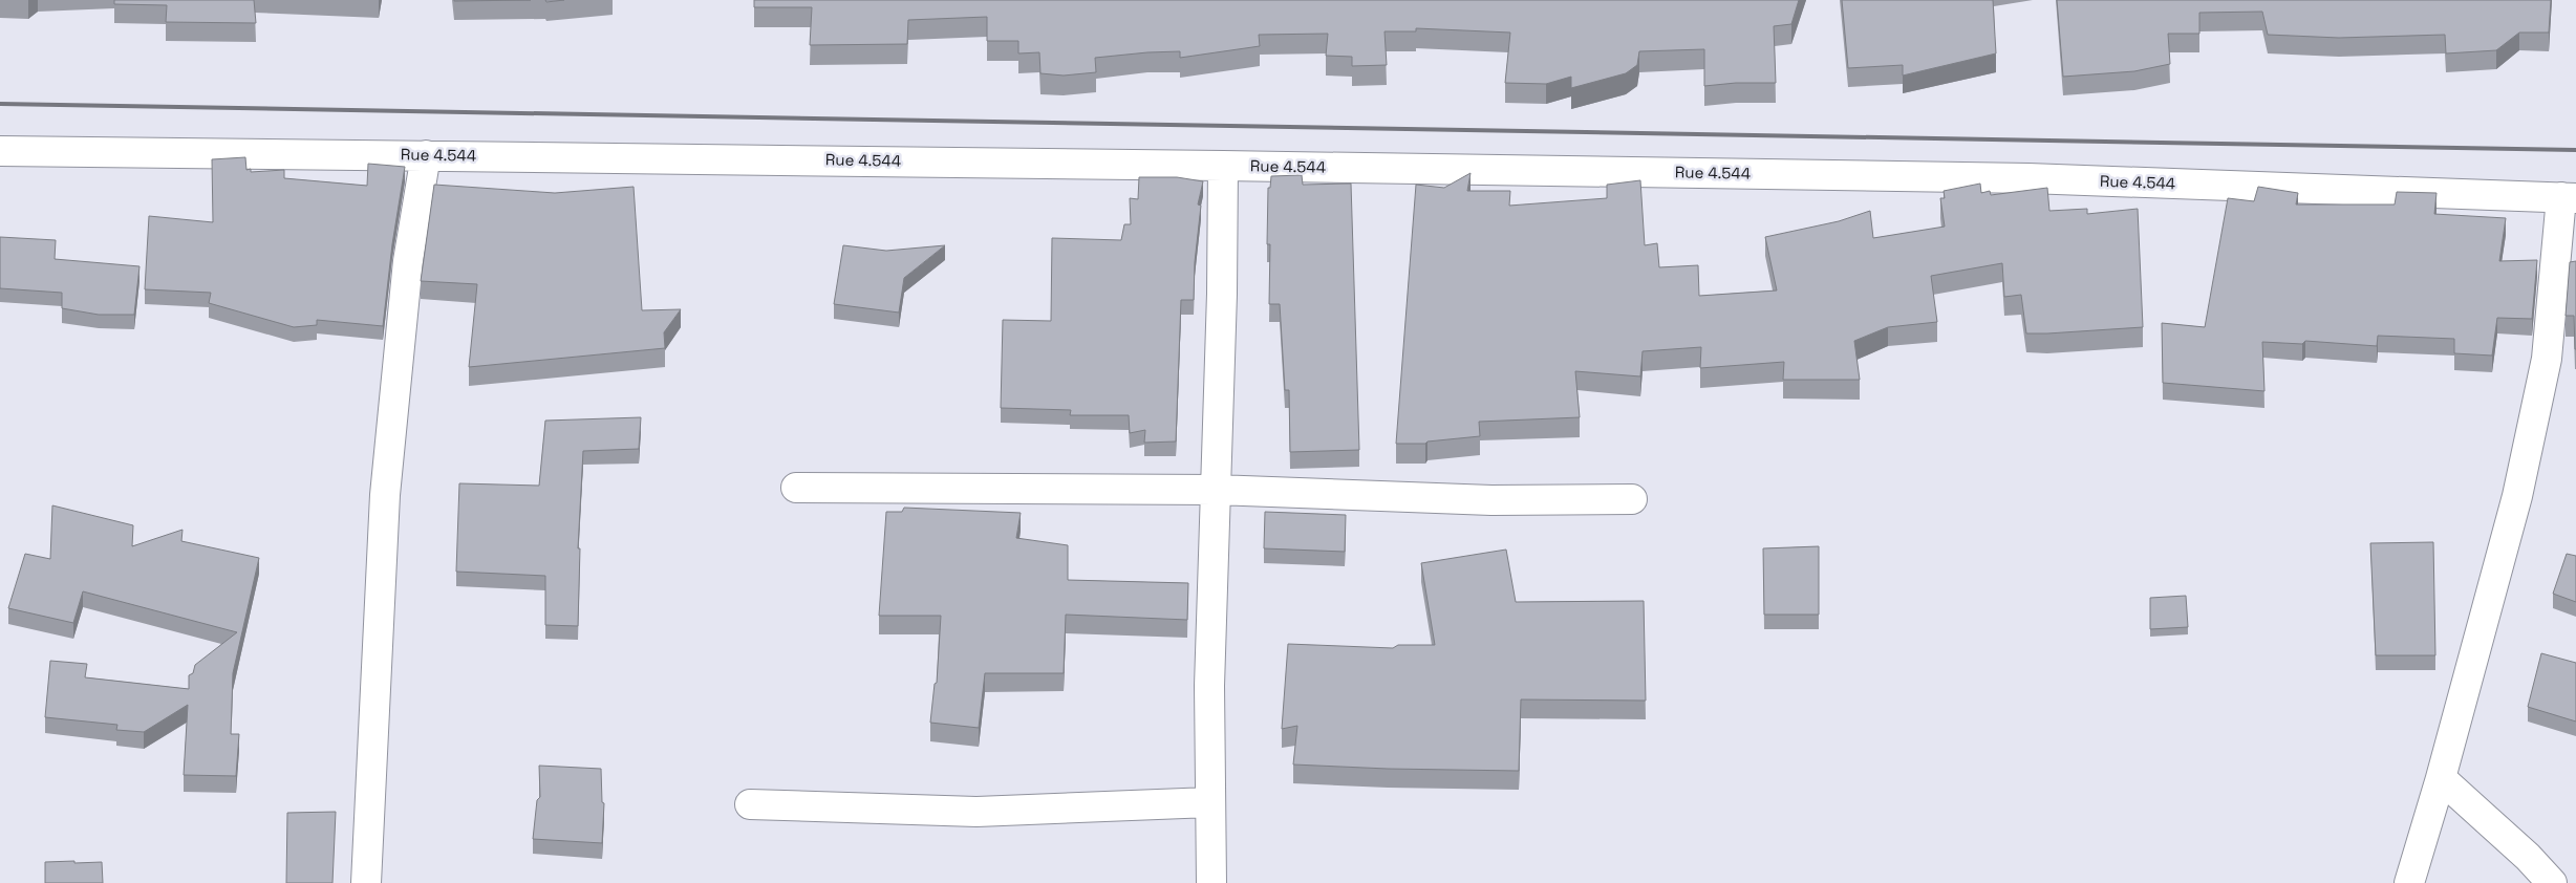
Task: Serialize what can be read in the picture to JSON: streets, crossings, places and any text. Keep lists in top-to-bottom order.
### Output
{
  "streets": {
    "street": ["Rue 4.544"]
  }
}
